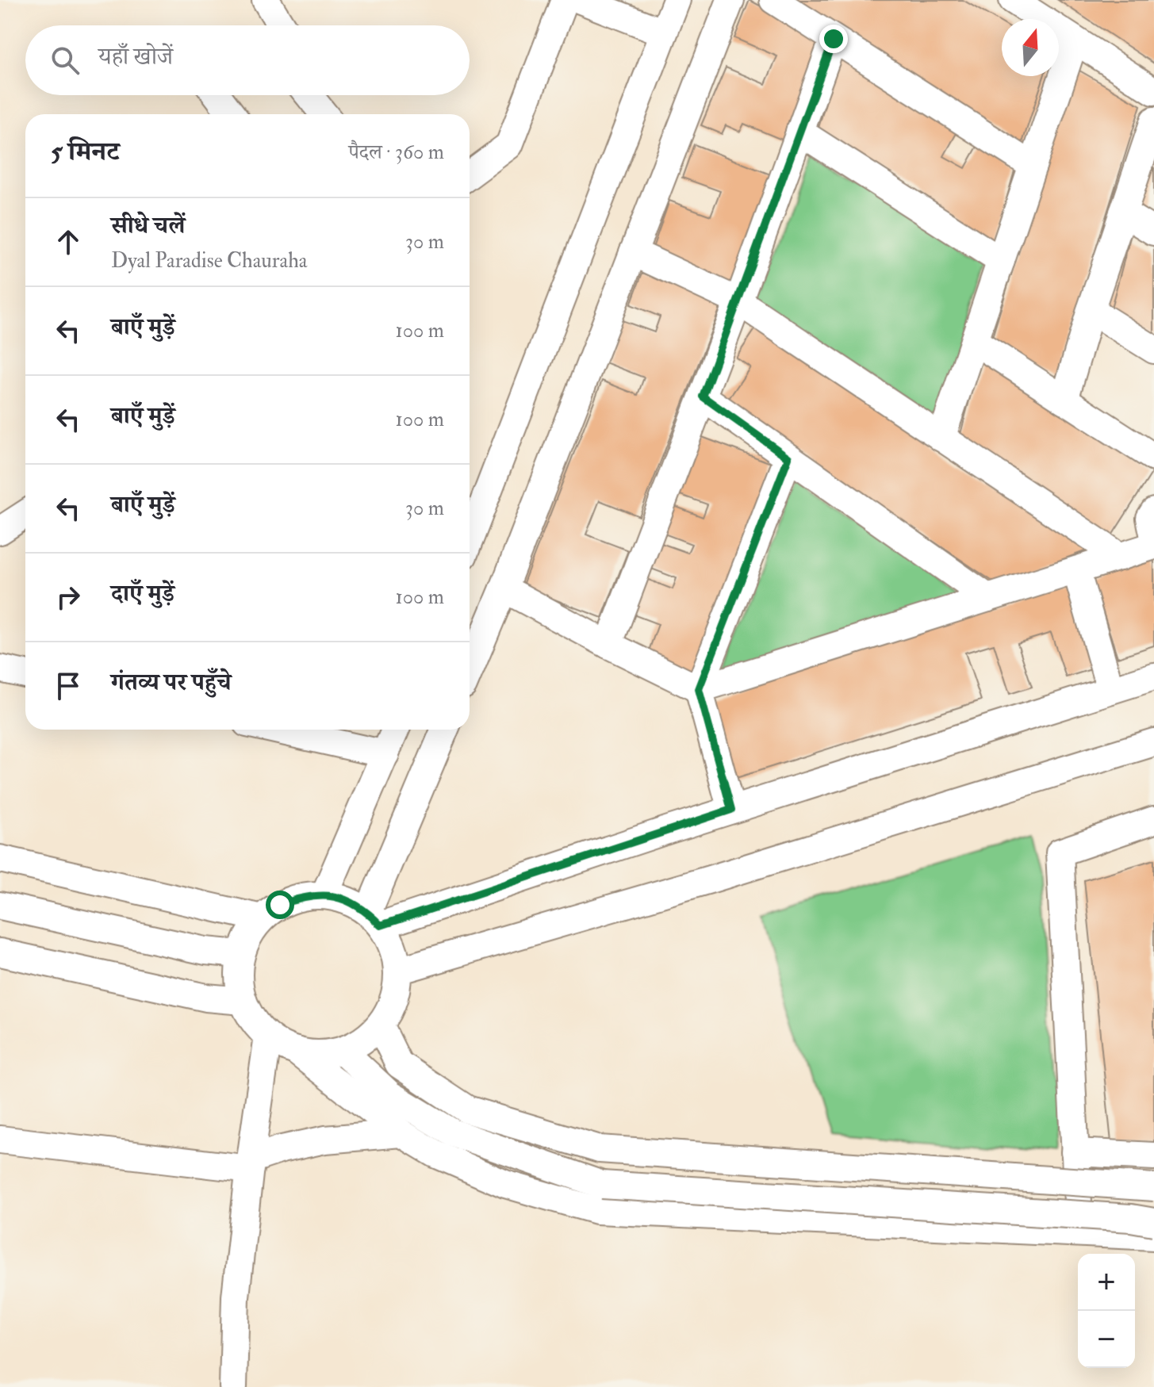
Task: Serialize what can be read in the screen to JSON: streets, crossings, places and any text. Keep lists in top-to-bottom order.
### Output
{
  "north": "top",
  "page": {
    "search": "यहाँ खोजें",
    "heading": ["5 मिनट", "पैदल · 360 m"],
    "list": [
      ["सीधे चलें", "Dyal Paradise Chauraha", "30 m"],
      ["बाएँ मुड़ें", "100 m"],
      ["बाएँ मुड़ें", "100 m"],
      ["बाएँ मुड़ें", "30 m"],
      ["दाएँ मुड़ें", "100 m"],
      "गंतव्य पर पहुँचे"
    ],
    "map_buttons": ["+", "−"]
  }
}
